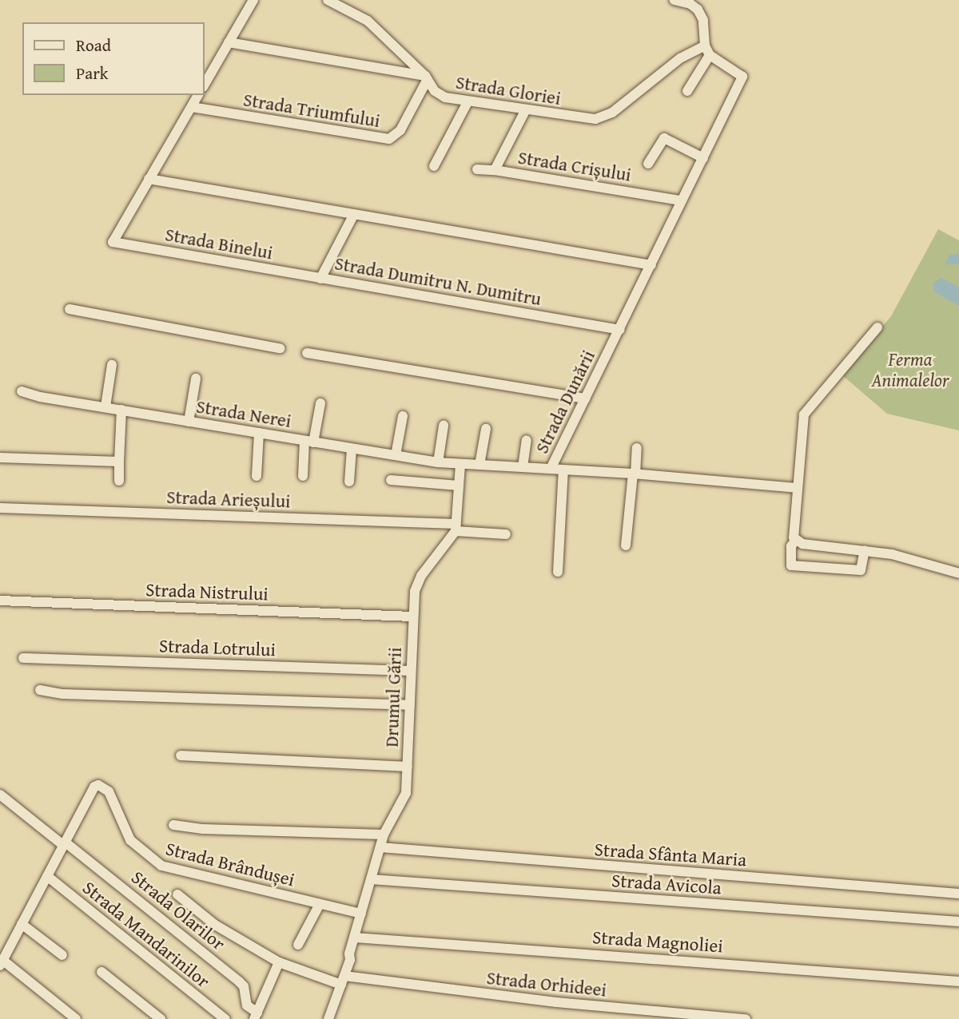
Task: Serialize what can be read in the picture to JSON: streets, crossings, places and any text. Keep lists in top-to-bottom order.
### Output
{
  "streets": {
    "street": [
      "Strada Gloriei",
      "Strada Triumfului",
      "Strada Crișului",
      "Strada Binelui",
      "Strada Dumitru N. Dumitru",
      "Strada Dunării",
      "Strada Nerei",
      "Strada Arieșului",
      "Strada Nistrului",
      "Strada Lotrului",
      "Drumul Gării",
      "Strada Sfânta Maria",
      "Strada Brândușei",
      "Strada Avicola",
      "Strada Olarilor",
      "Strada Mandarinilor",
      "Strada Magnoliei",
      "Strada Orhideei"
    ]
  },
  "crossings": [
    ["Strada Gloriei", "Strada Triumfului"],
    ["Strada Gloriei", "Strada Crișului"],
    ["Strada Gloriei", "Strada Dunării"],
    ["Strada Crișului", "Strada Dunării"],
    ["Strada Binelui", "Strada Dumitru N. Dumitru"],
    ["Strada Dumitru N. Dumitru", "Strada Dunării"],
    ["Strada Arieșului", "Drumul Gării"],
    ["Strada Nistrului", "Drumul Gării"],
    ["Strada Lotrului", "Drumul Gării"],
    ["Drumul Gării", "Strada Sfânta Maria"],
    ["Drumul Gării", "Strada Brândușei"],
    ["Drumul Gării", "Strada Avicola"],
    ["Drumul Gării", "Strada Magnoliei"],
    ["Drumul Gării", "Strada Orhideei"],
    ["Strada Brândușei", "Strada Olarilor"]
  ],
  "parks": ["Ferma Animalelor"],
  "legend": ["Road", "Park"]
}
